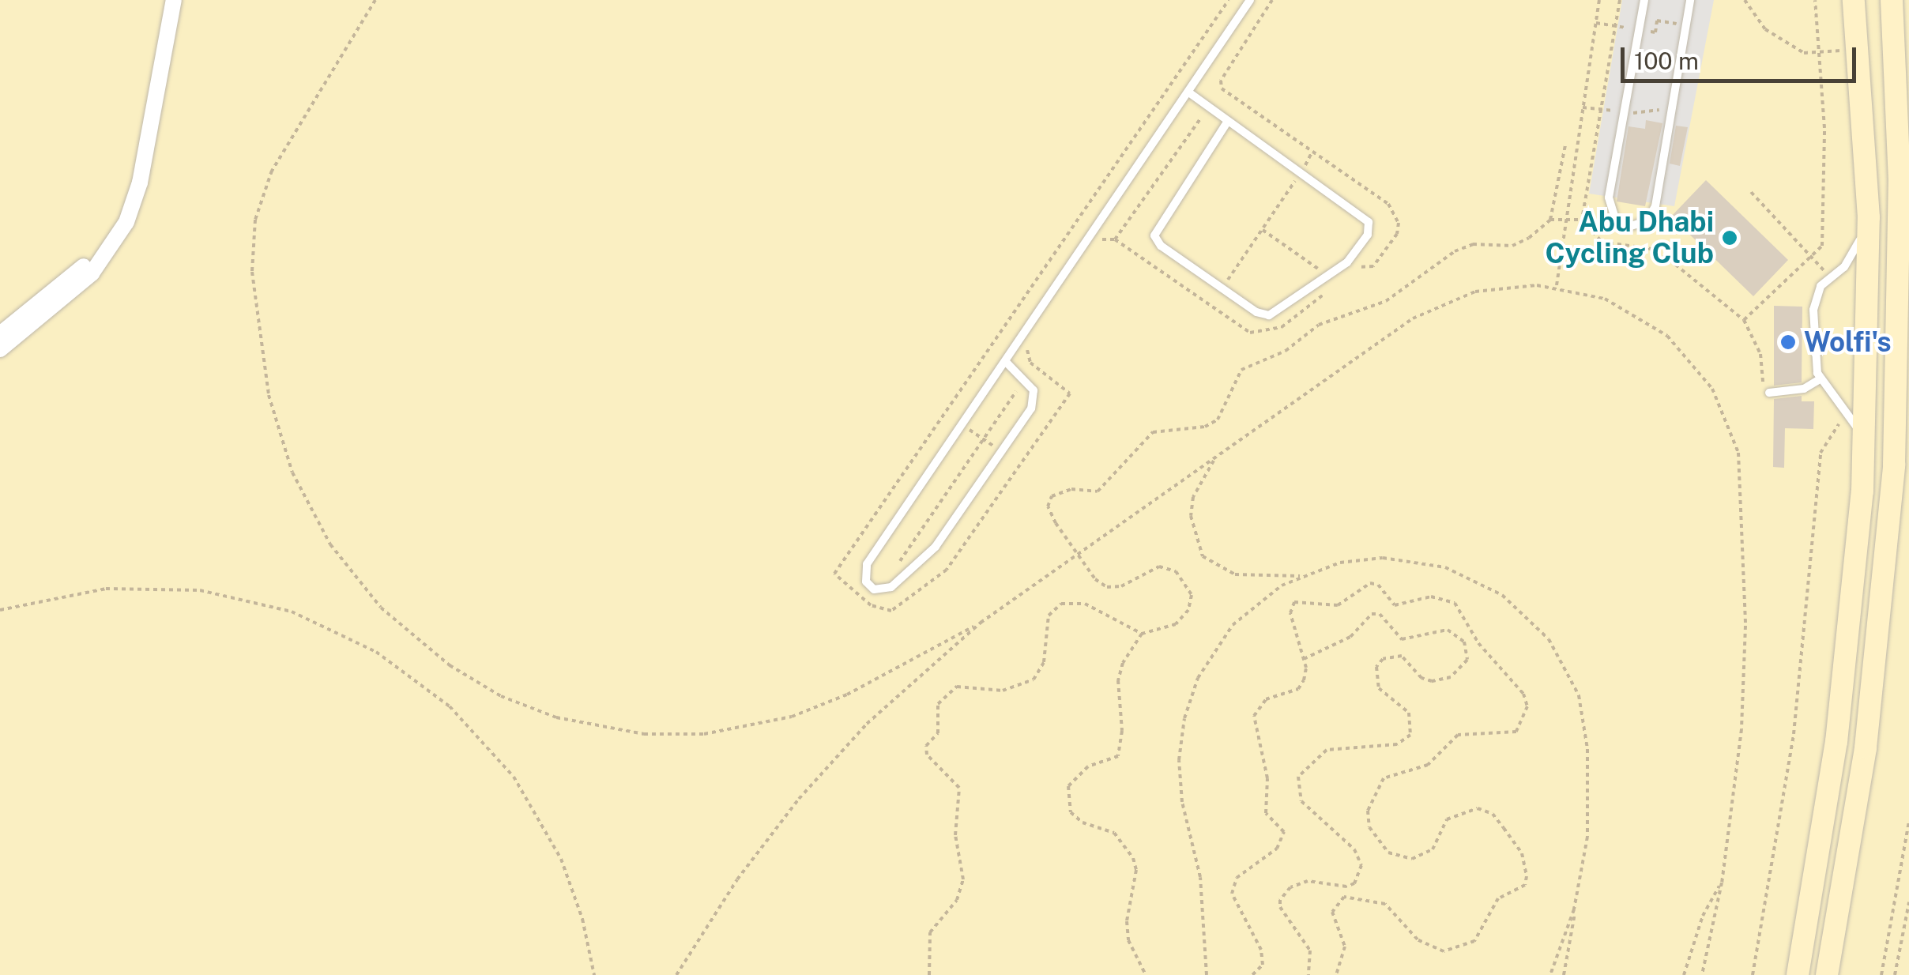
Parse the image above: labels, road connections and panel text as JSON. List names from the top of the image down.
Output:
{
  "places": ["Abu Dhabi Cycling Club", "Wolfi's"],
  "scale_bar": "100 m"
}
